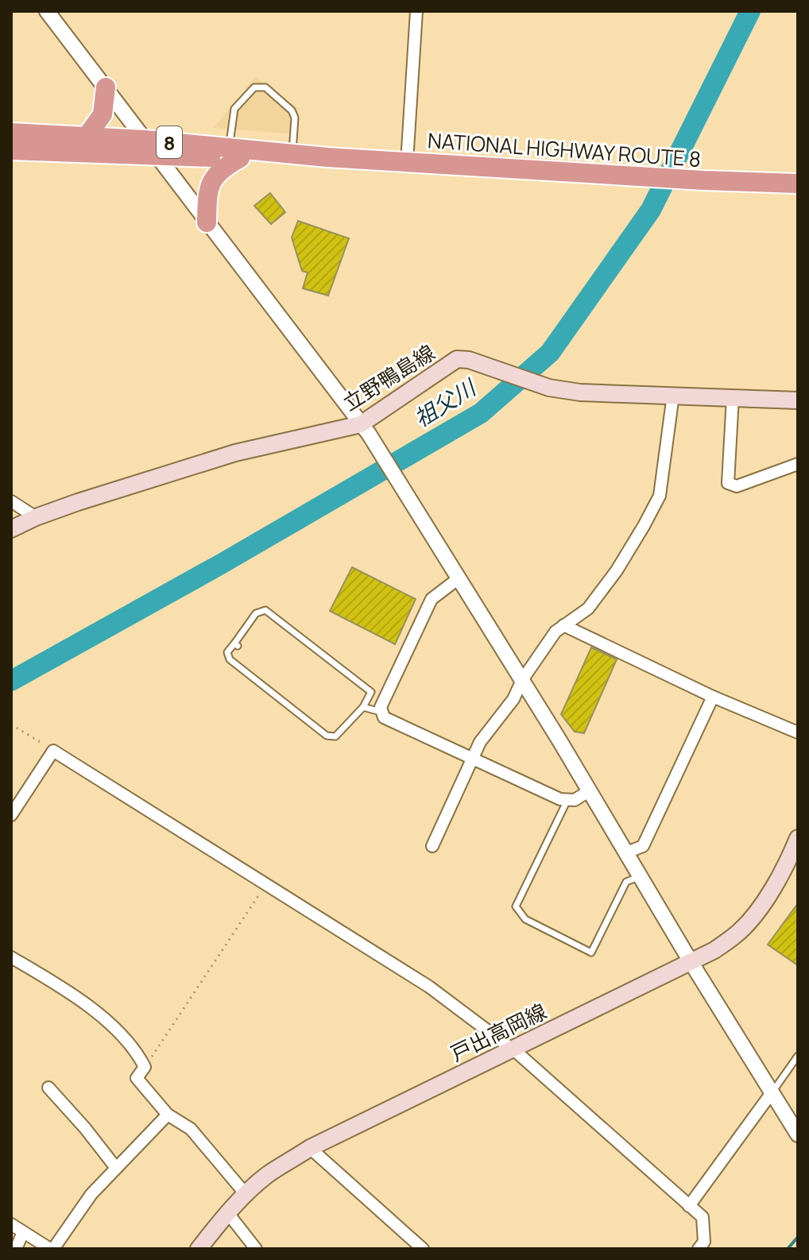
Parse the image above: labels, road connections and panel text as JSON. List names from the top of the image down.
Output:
{
  "streets": {
    "highway": ["8", "NATIONAL HIGHWAY ROUTE 8"],
    "main road": ["立野鴨島線", "戸出高岡線"]
  },
  "water": ["祖父川"]
}
